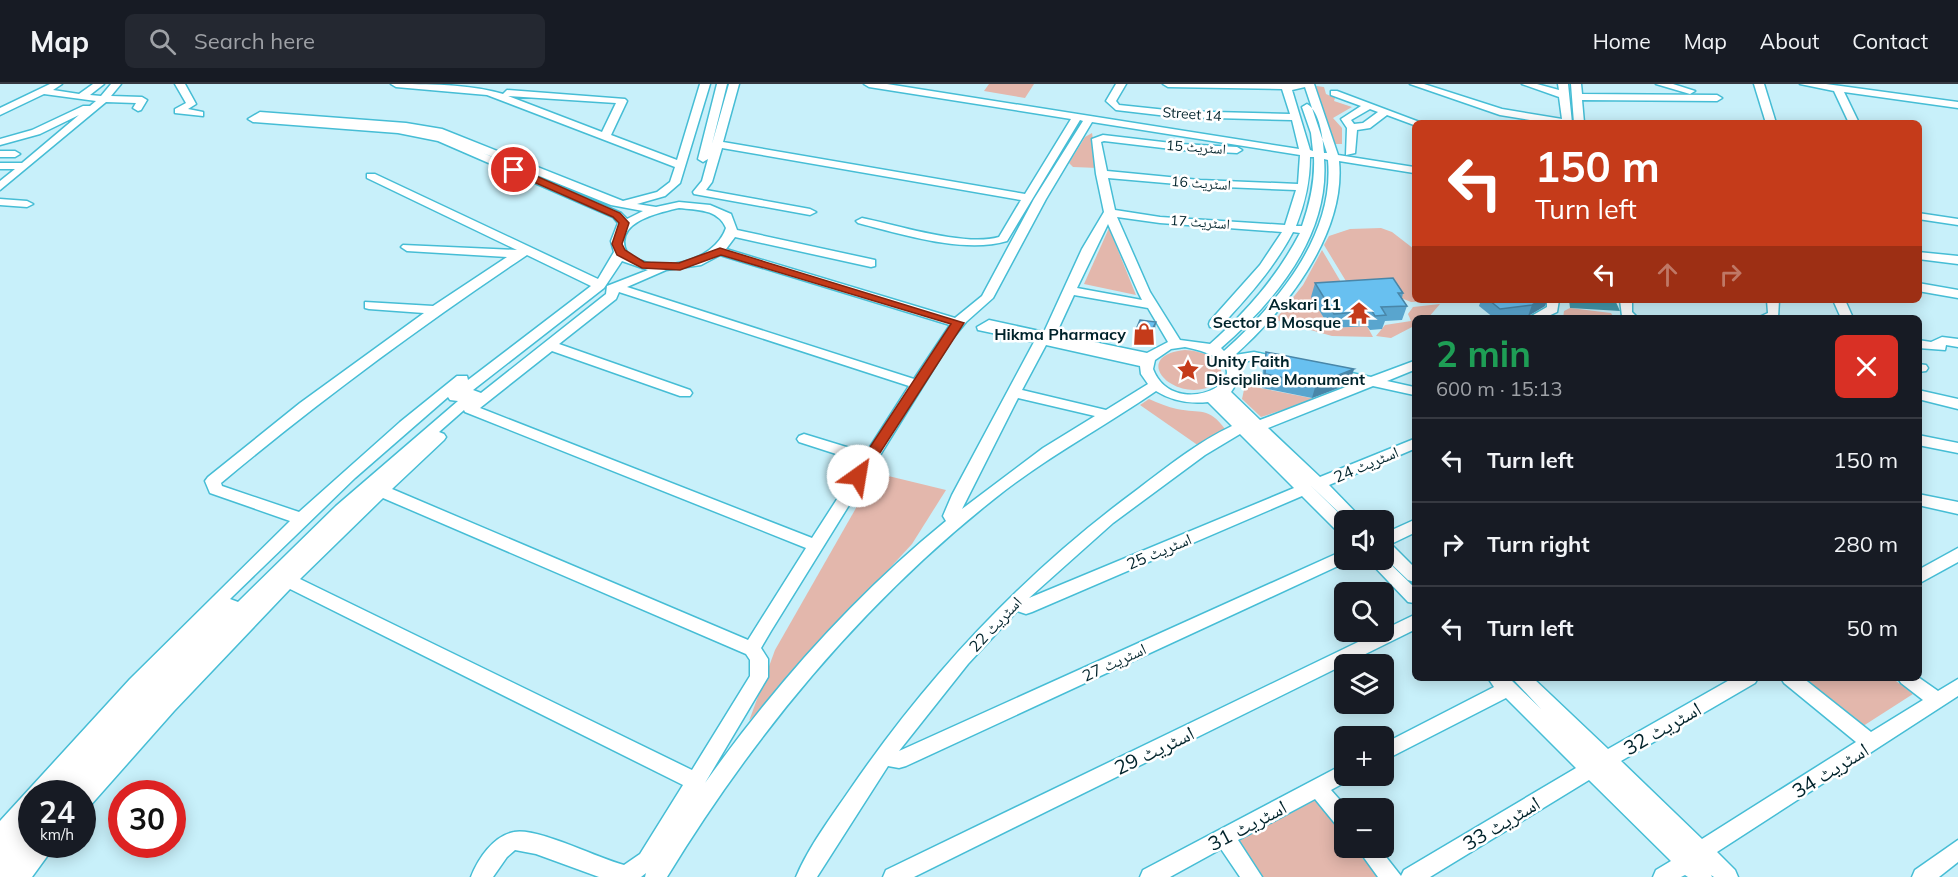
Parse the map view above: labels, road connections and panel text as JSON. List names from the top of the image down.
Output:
{
  "streets": {
    "street": [
      "Street 14",
      "اسٹریٹ 15",
      "اسٹریٹ 16",
      "اسٹریٹ 17",
      "اسٹریٹ 24",
      "اسٹریٹ 25",
      "اسٹریٹ 22",
      "اسٹریٹ 27",
      "اسٹریٹ 32",
      "اسٹریٹ 29",
      "اسٹریٹ 34",
      "اسٹریٹ 33",
      "اسٹریٹ 31"
    ]
  },
  "crossings": [
    ["اسٹریٹ 15", "اسٹریٹ 16"],
    ["اسٹریٹ 24", "اسٹریٹ 25"],
    ["اسٹریٹ 25", "اسٹریٹ 22"],
    ["اسٹریٹ 22", "اسٹریٹ 27"],
    ["اسٹریٹ 32", "اسٹریٹ 33"]
  ],
  "places": {
    "temple": ["Askari 11 Sector B Mosque"],
    "shop": ["Hikma Pharmacy"],
    "place": ["Unity Faith Discipline Monument"]
  },
  "page": {
    "header": "Map",
    "search": "Search here",
    "nav": [
      "Home",
      "Map",
      "About",
      "Contact"
    ],
    "turn": ["150 m", "Turn left"],
    "heading": ["2 min", "600 m · 15:13"],
    "list": [
      {
        "name": "Turn left",
        "value": "150 m"
      },
      {
        "name": "Turn right",
        "value": "280 m"
      },
      {
        "name": "Turn left",
        "value": "50 m"
      }
    ],
    "map_buttons": ["+", "−"],
    "speed": "24 km/h",
    "limit": "30"
  }
}
